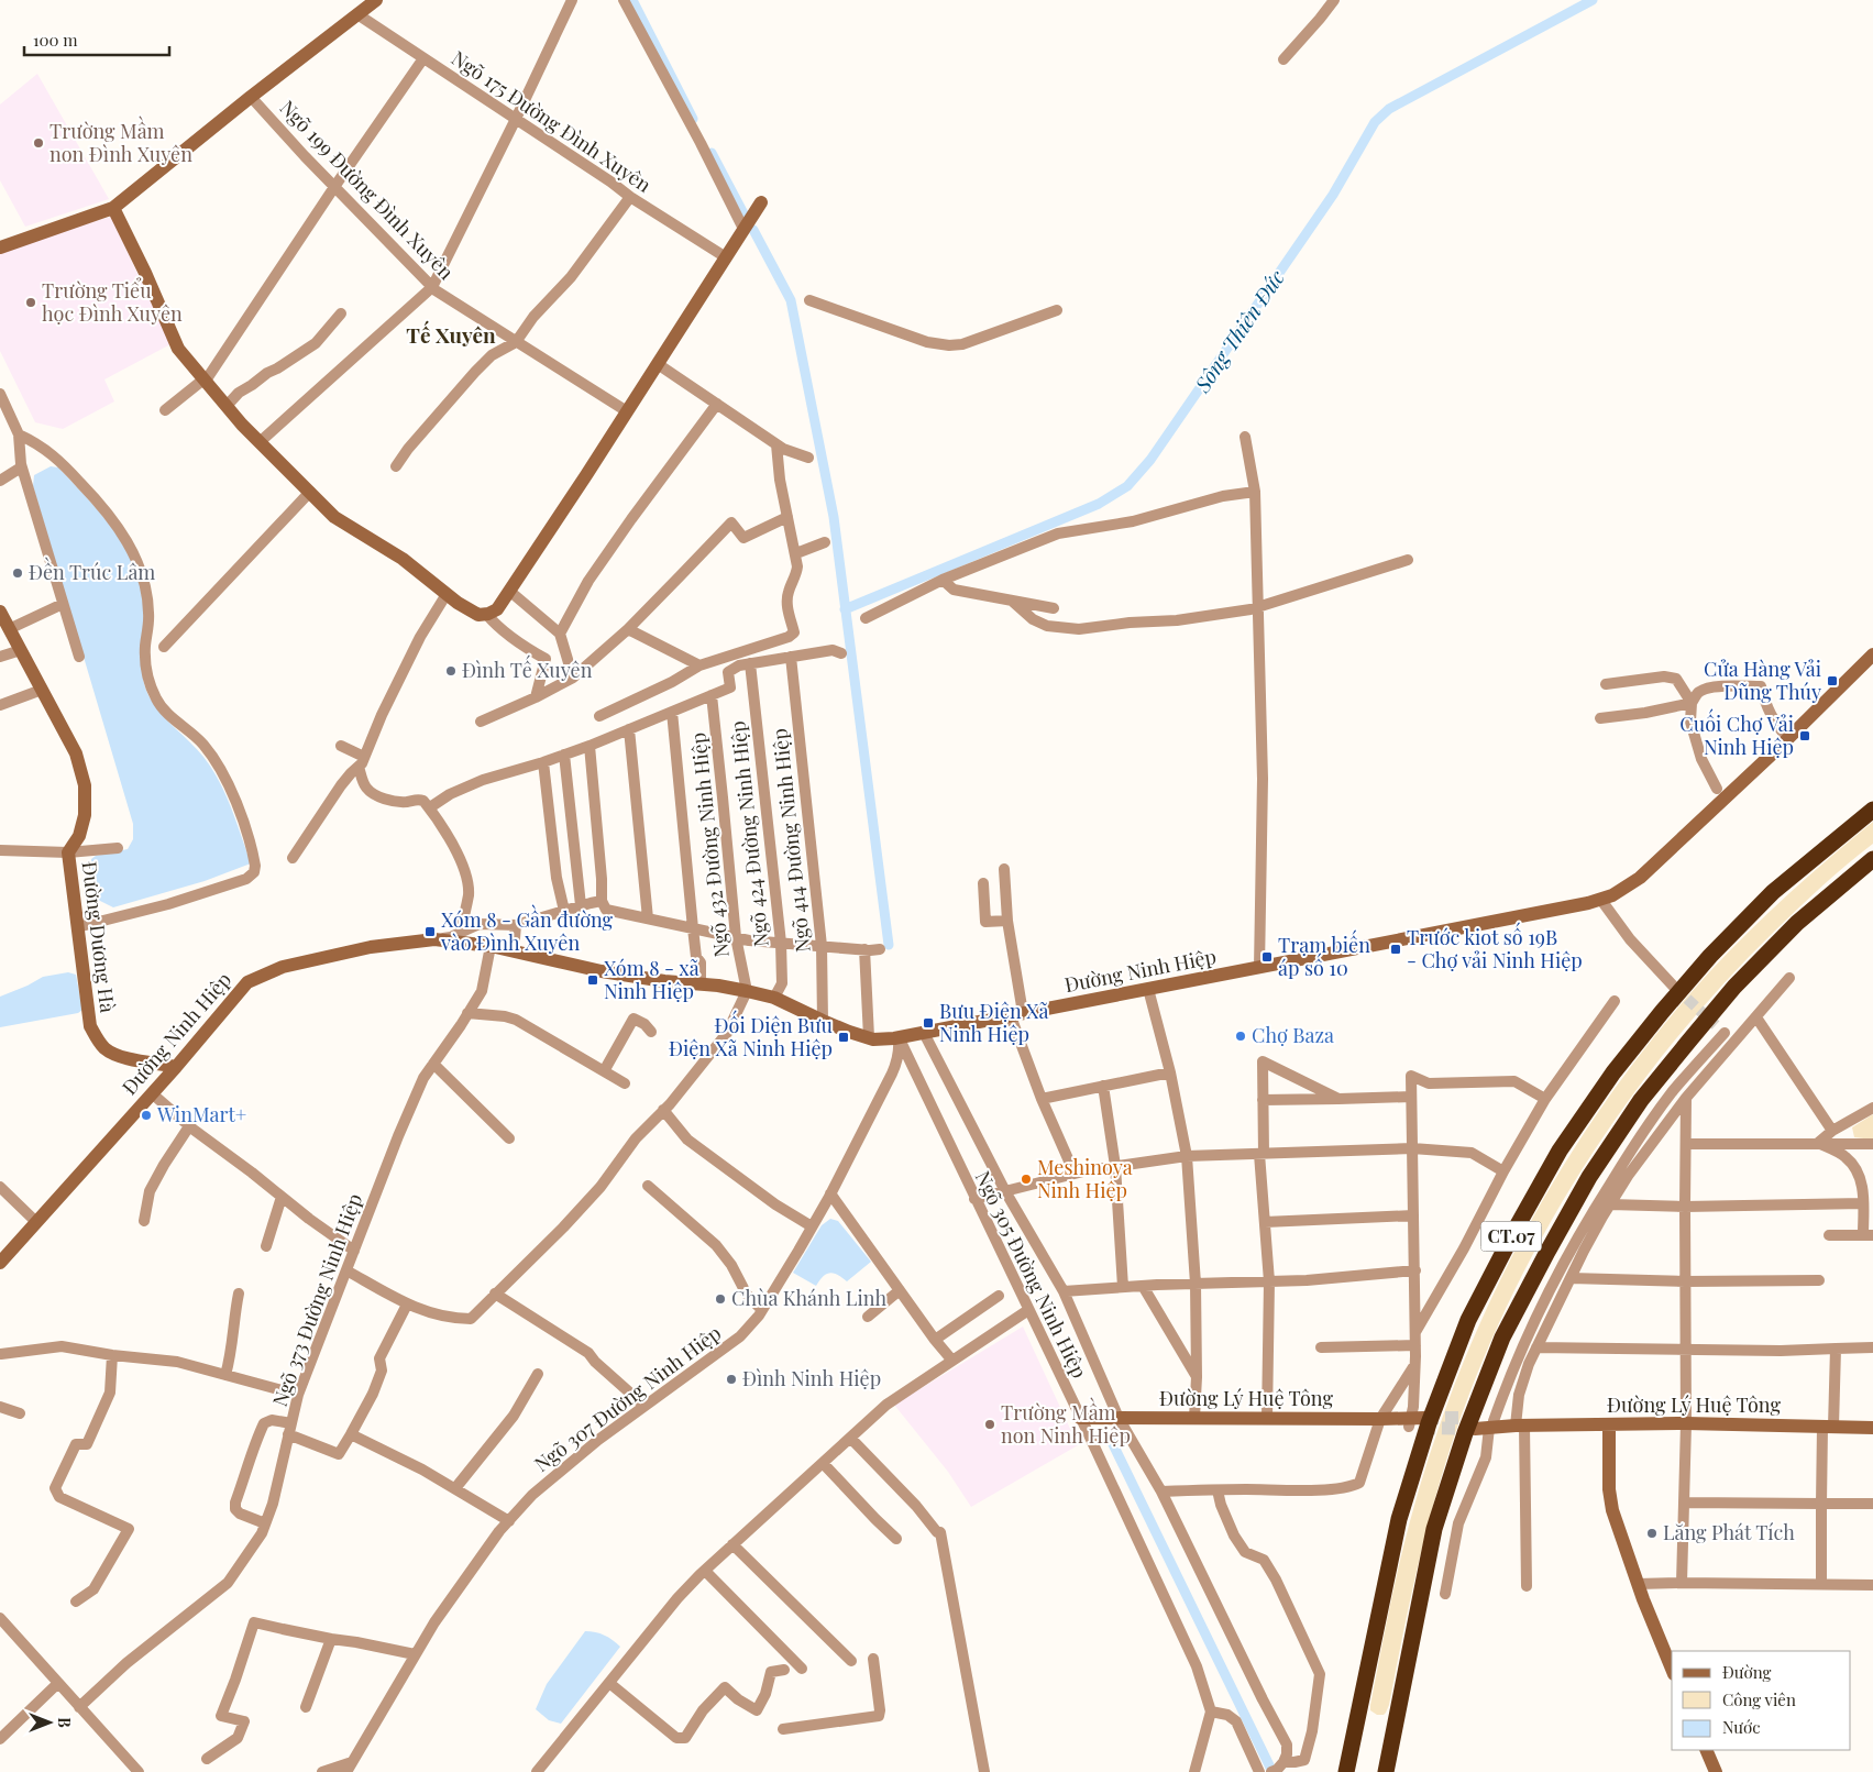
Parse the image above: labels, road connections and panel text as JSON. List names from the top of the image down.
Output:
{
  "streets": {
    "highway": ["CT.07"],
    "main road": ["Đường Dương Hà", "Đường Ninh Hiệp", "Đường Lý Huệ Tông"],
    "street": [
      "Ngõ 175 Đường Đình Xuyên",
      "Ngõ 199 Đường Đình Xuyên",
      "Ngõ 424 Đường Ninh Hiệp",
      "Ngõ 414 Đường Ninh Hiệp",
      "Ngõ 432 Đường Ninh Hiệp",
      "Ngõ 305 Đường Ninh Hiệp",
      "Ngõ 373 Đường Ninh Hiệp",
      "Ngõ 307 Đường Ninh Hiệp"
    ]
  },
  "crossings": [
    ["Ngõ 424 Đường Ninh Hiệp", "Đường Ninh Hiệp"],
    ["Ngõ 414 Đường Ninh Hiệp", "Đường Ninh Hiệp"],
    ["Ngõ 432 Đường Ninh Hiệp", "Đường Ninh Hiệp"],
    ["Đường Dương Hà", "Đường Ninh Hiệp"],
    ["Đường Ninh Hiệp", "Ngõ 305 Đường Ninh Hiệp"],
    ["Đường Ninh Hiệp", "Ngõ 373 Đường Ninh Hiệp"],
    ["Đường Ninh Hiệp", "Ngõ 307 Đường Ninh Hiệp"],
    ["Ngõ 305 Đường Ninh Hiệp", "Ngõ 307 Đường Ninh Hiệp"],
    ["Ngõ 305 Đường Ninh Hiệp", "Đường Lý Huệ Tông"]
  ],
  "districts": ["Tế Xuyên"],
  "water": ["Sông Thiên Đức"],
  "places": {
    "other": [
      "Trường Mầm non Đình Xuyên",
      "Trường Tiểu học Đình Xuyên",
      "Đền Trúc Lâm",
      "Đình Tế Xuyên",
      "Chợ Baza",
      "WinMart+",
      "Meshinoya Ninh Hiệp",
      "Chùa Khánh Linh",
      "Đình Ninh Hiệp",
      "Trường Mầm non Ninh Hiệp",
      "Lăng Phát Tích"
    ],
    "transit": [
      "Cửa Hàng Vải Dũng Thúy",
      "Cuối Chợ Vải Ninh Hiệp",
      "Xóm 8 - Gần đường vào Đình Xuyên",
      "Trước kiot số 19B - Chợ vải Ninh Hiệp",
      "Trạm biến áp số 10",
      "Xóm 8 - xã Ninh Hiệp",
      "Bưu Điện Xã Ninh Hiệp",
      "Đối Diện Bưu Điện Xã Ninh Hiệp"
    ]
  },
  "legend": ["Đường", "Công viên", "Nước"],
  "scale_bar": "100 m",
  "north": "right"
}
